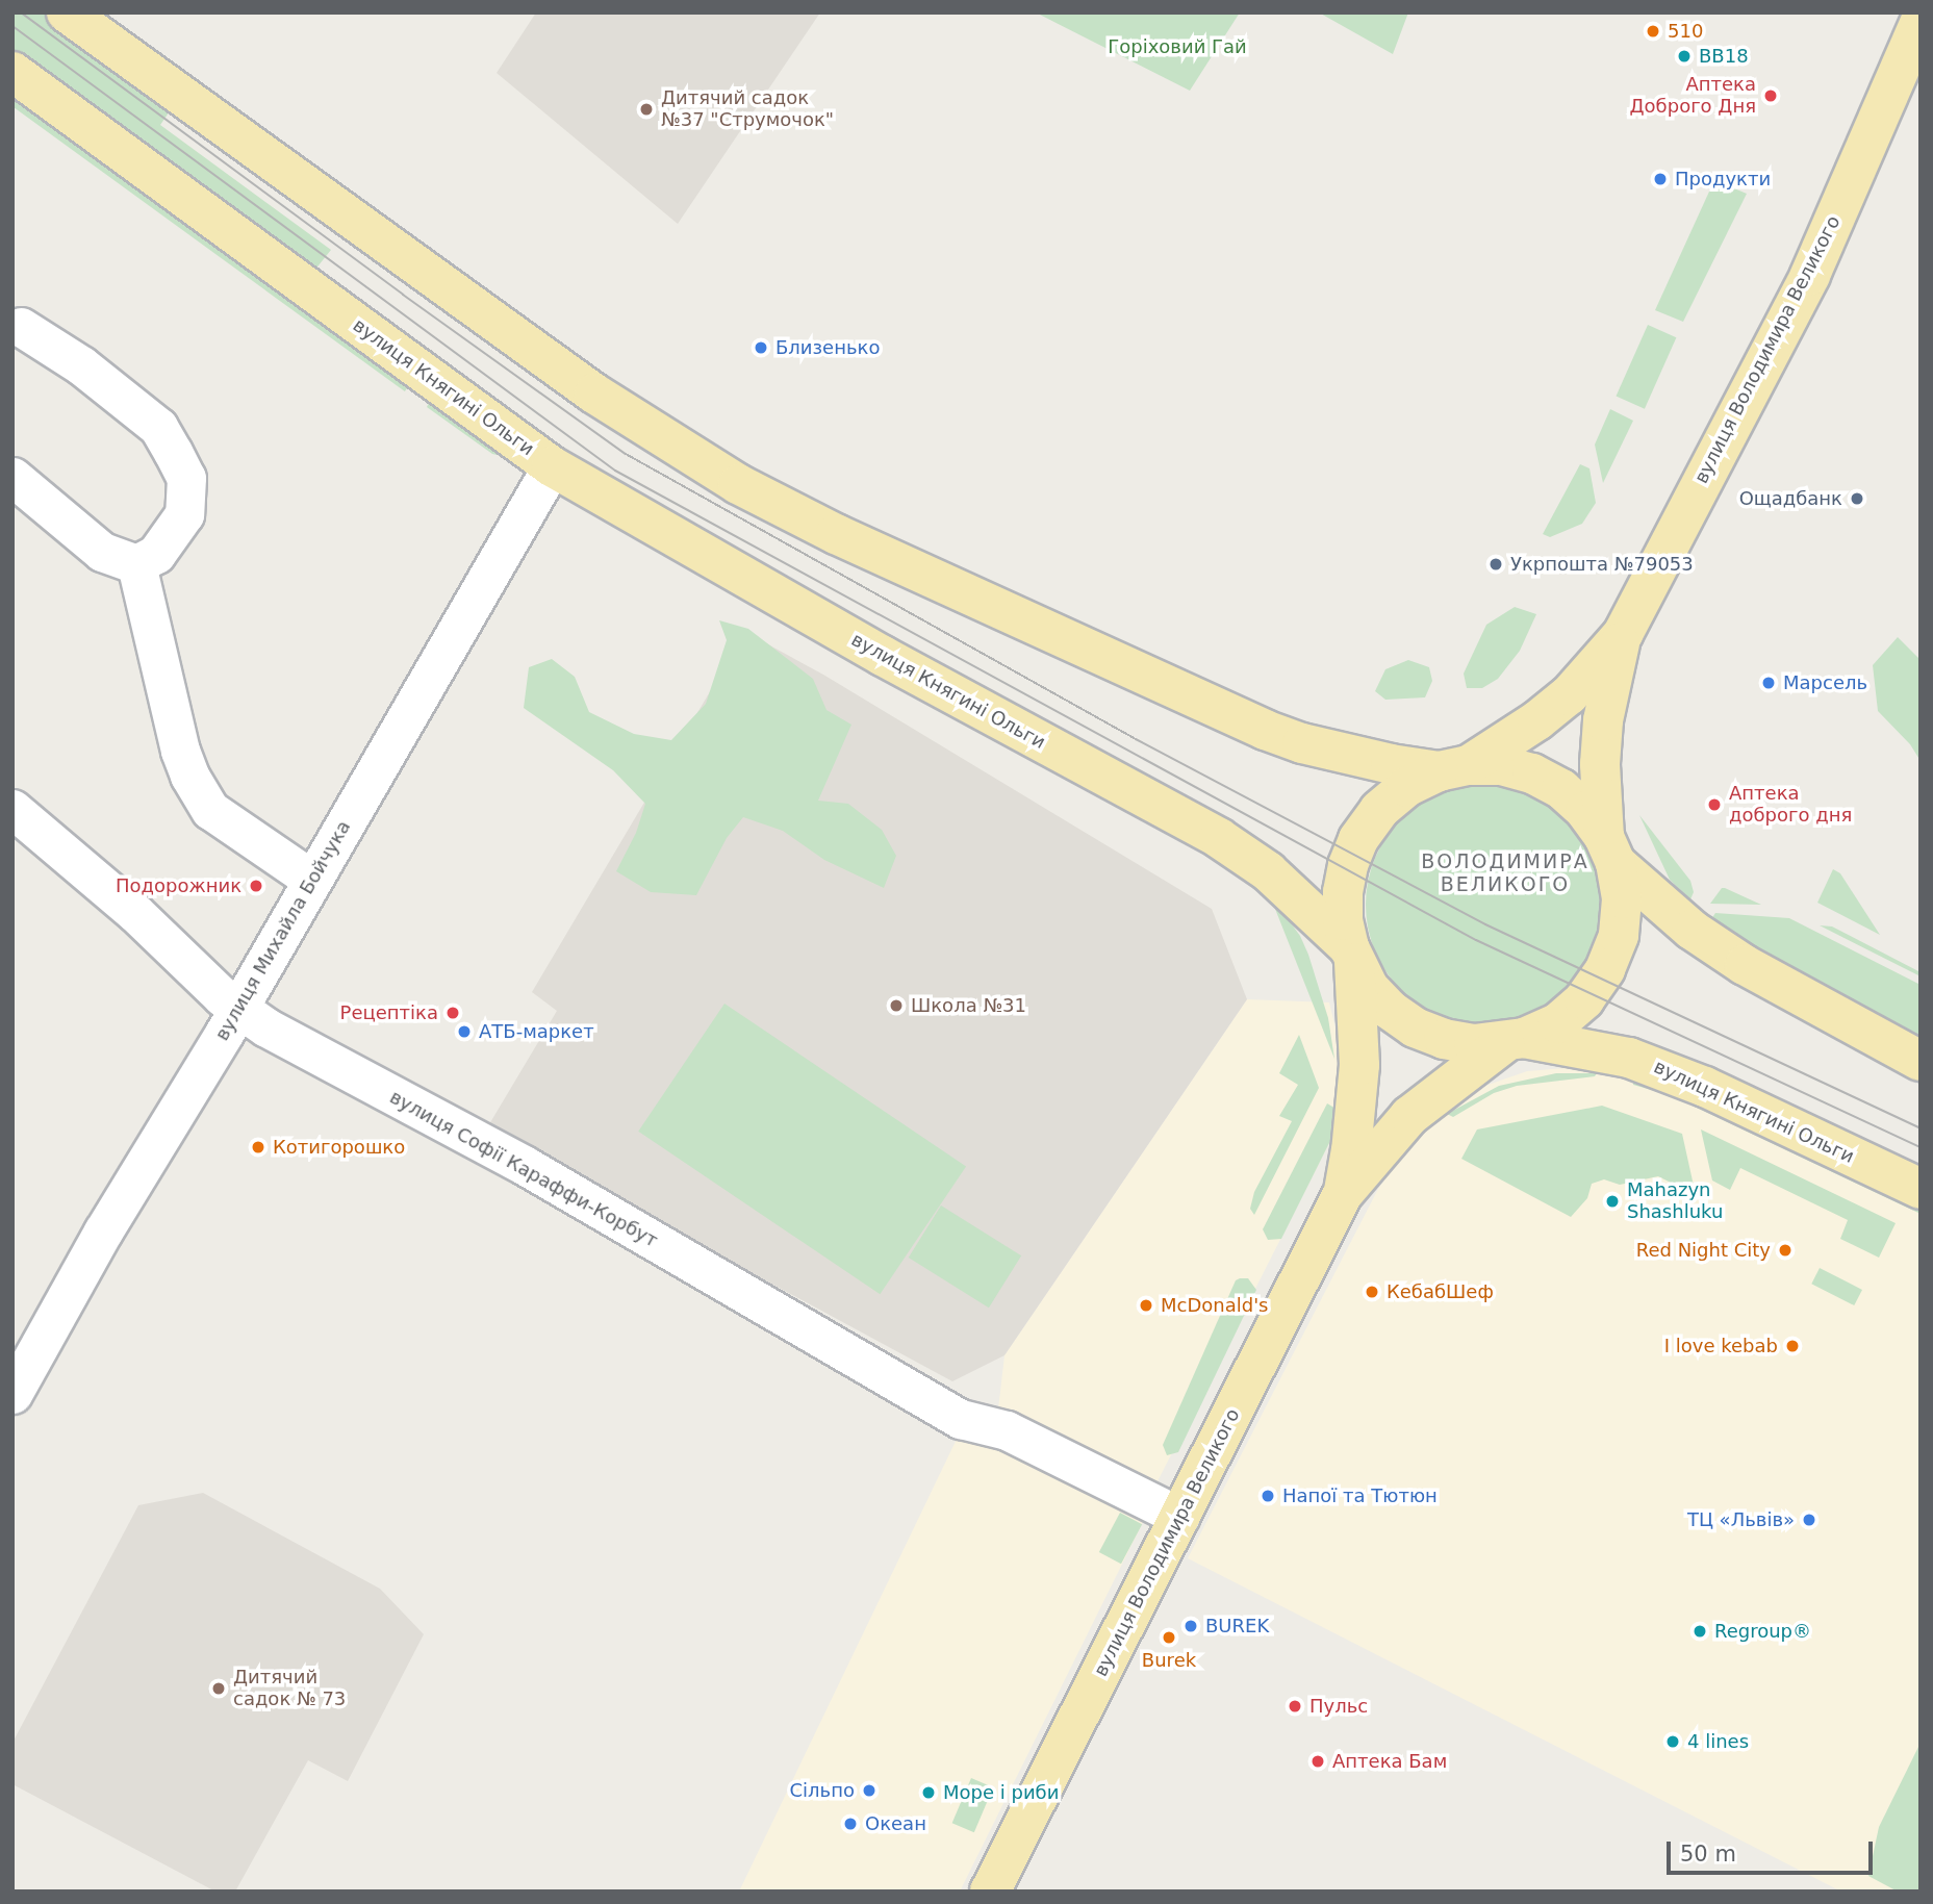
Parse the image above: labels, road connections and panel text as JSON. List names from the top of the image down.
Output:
{
  "streets": {
    "main road": ["вулиця Володимира Великого", "вулиця Княгині Ольги"],
    "street": ["вулиця Михайла Бойчука", "вулиця Софії Караффи-Корбут"]
  },
  "crossings": [
    ["вулиця Володимира Великого", "вулиця Княгині Ольги"],
    ["вулиця Володимира Великого", "вулиця Софії Караффи-Корбут"],
    ["вулиця Княгині Ольги", "вулиця Михайла Бойчука"],
    ["вулиця Михайла Бойчука", "вулиця Софії Караффи-Корбут"]
  ],
  "districts": ["ВОЛОДИМИРА ВЕЛИКОГО"],
  "parks": ["Горіховий Гай"],
  "places": [
    "510",
    "BB18",
    "Аптека Доброго Дня",
    "Дитячий садок №37 \"Струмочок\"",
    "Продукти",
    "Близенько",
    "Ощадбанк",
    "Укрпошта №79053",
    "Марсель",
    "Аптека доброго дня",
    "Подорожник",
    "Школа №31",
    "Рецептіка",
    "АТБ-маркет",
    "Котигорошко",
    "Mahazyn Shashluku",
    "Red Night City",
    "КебабШеф",
    "McDonald's",
    "I love kebab",
    "Напої та Тютюн",
    "ТЦ «Львів»",
    "BUREK",
    "Regroup®",
    "Burek",
    "Дитячий садок № 73",
    "Пульс",
    "4 lines",
    "Аптека Бам",
    "Сільпо",
    "Море і риби",
    "Океан"
  ],
  "scale_bar": "50 m"
}
